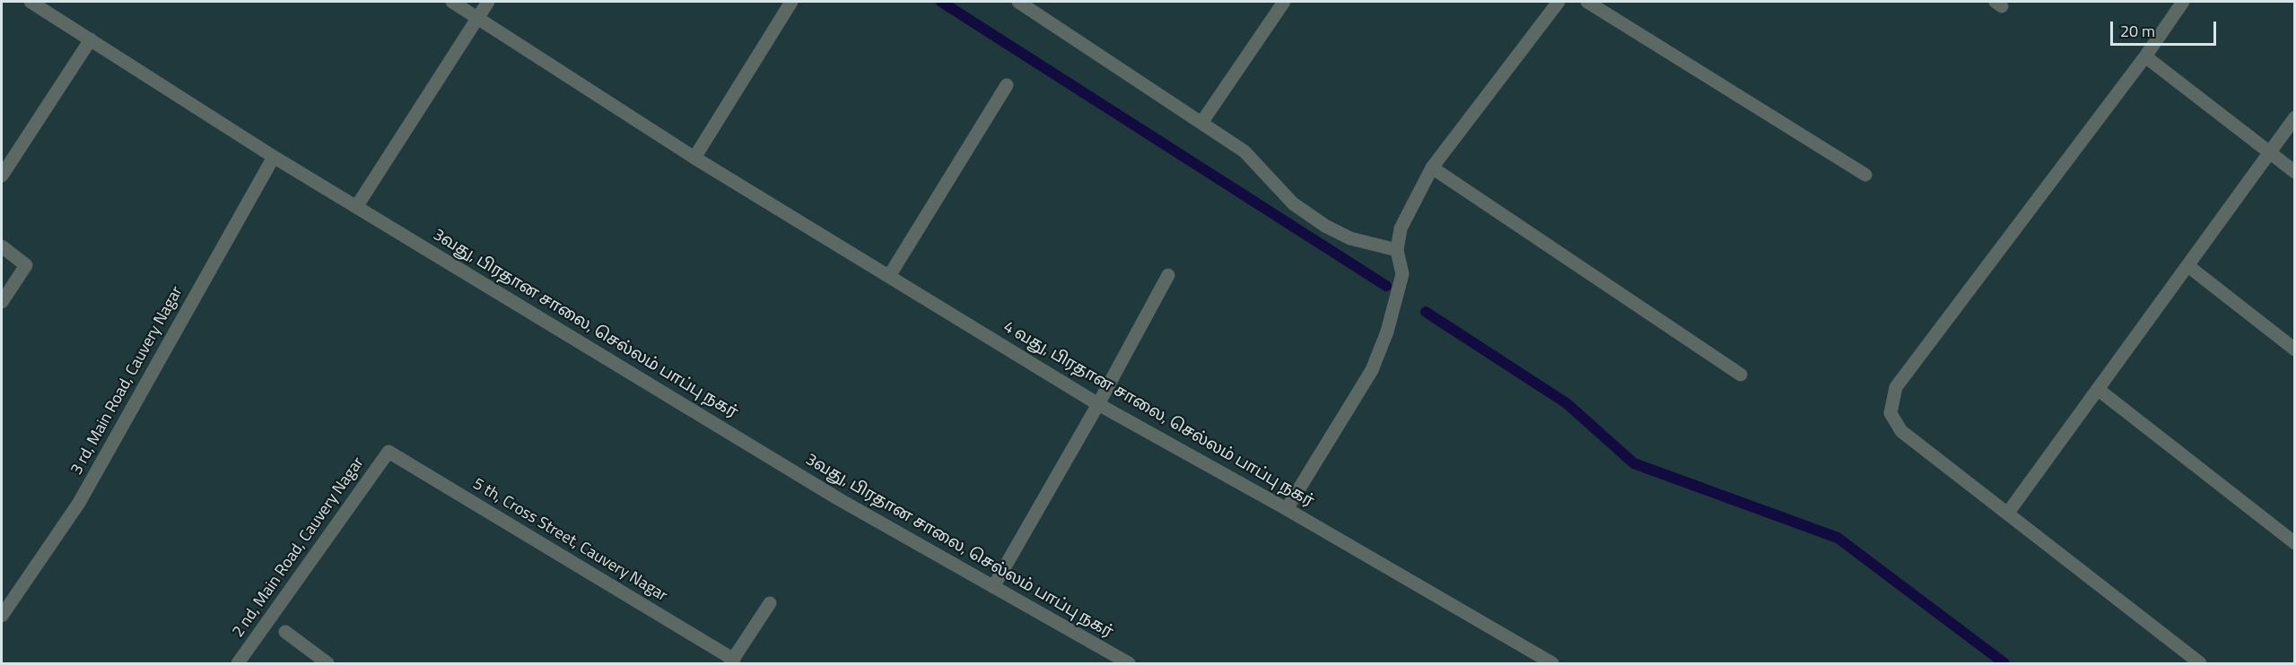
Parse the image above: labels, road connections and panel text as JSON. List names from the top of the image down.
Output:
{
  "streets": {
    "street": [
      "3வது, பிரதான சாலை, செல்லம் பாப்பு நகர்",
      "3 rd, Main Road, Cauvery Nagar",
      "4 வது, பிரதான சாலை, செல்லம் பாப்பு நகர்",
      "5 th, Cross Street, Cauvery Nagar",
      "2 nd, Main Road, Cauvery Nagar"
    ]
  },
  "crossings": [
    ["3வது, பிரதான சாலை, செல்லம் பாப்பு நகர்", "3 rd, Main Road, Cauvery Nagar"],
    ["5 th, Cross Street, Cauvery Nagar", "2 nd, Main Road, Cauvery Nagar"]
  ],
  "scale_bar": "20 m"
}
